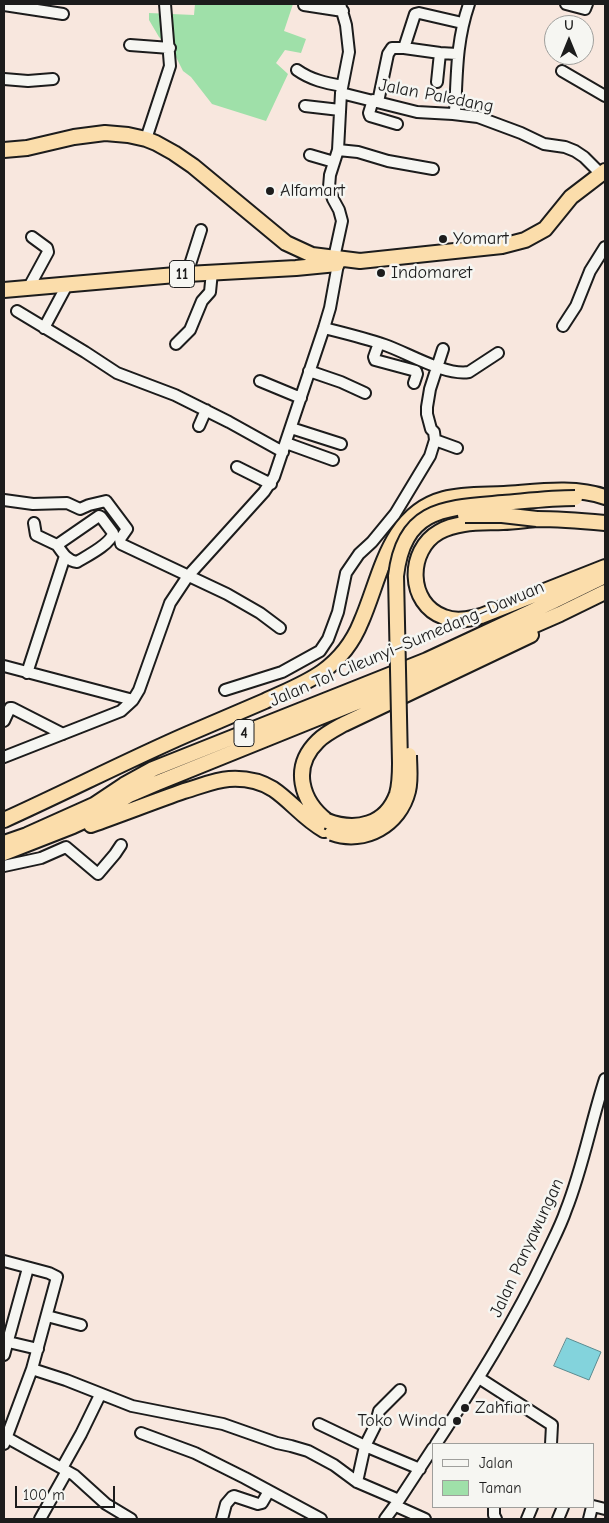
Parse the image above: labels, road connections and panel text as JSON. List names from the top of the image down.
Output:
{
  "streets": {
    "highway": ["11", "Jalan Tol Cileunyi–Sumedang–Dawuan", "4"],
    "street": ["Jalan Paledang", "Jalan Panyawungan"]
  },
  "crossings": [
    ["Jalan Paledang", "11"]
  ],
  "places": [
    "Alfamart",
    "Yomart",
    "Indomaret",
    "Zahfiar",
    "Toko Winda"
  ],
  "legend": ["Jalan", "Taman"],
  "scale_bar": "100 m",
  "north": "top"
}
